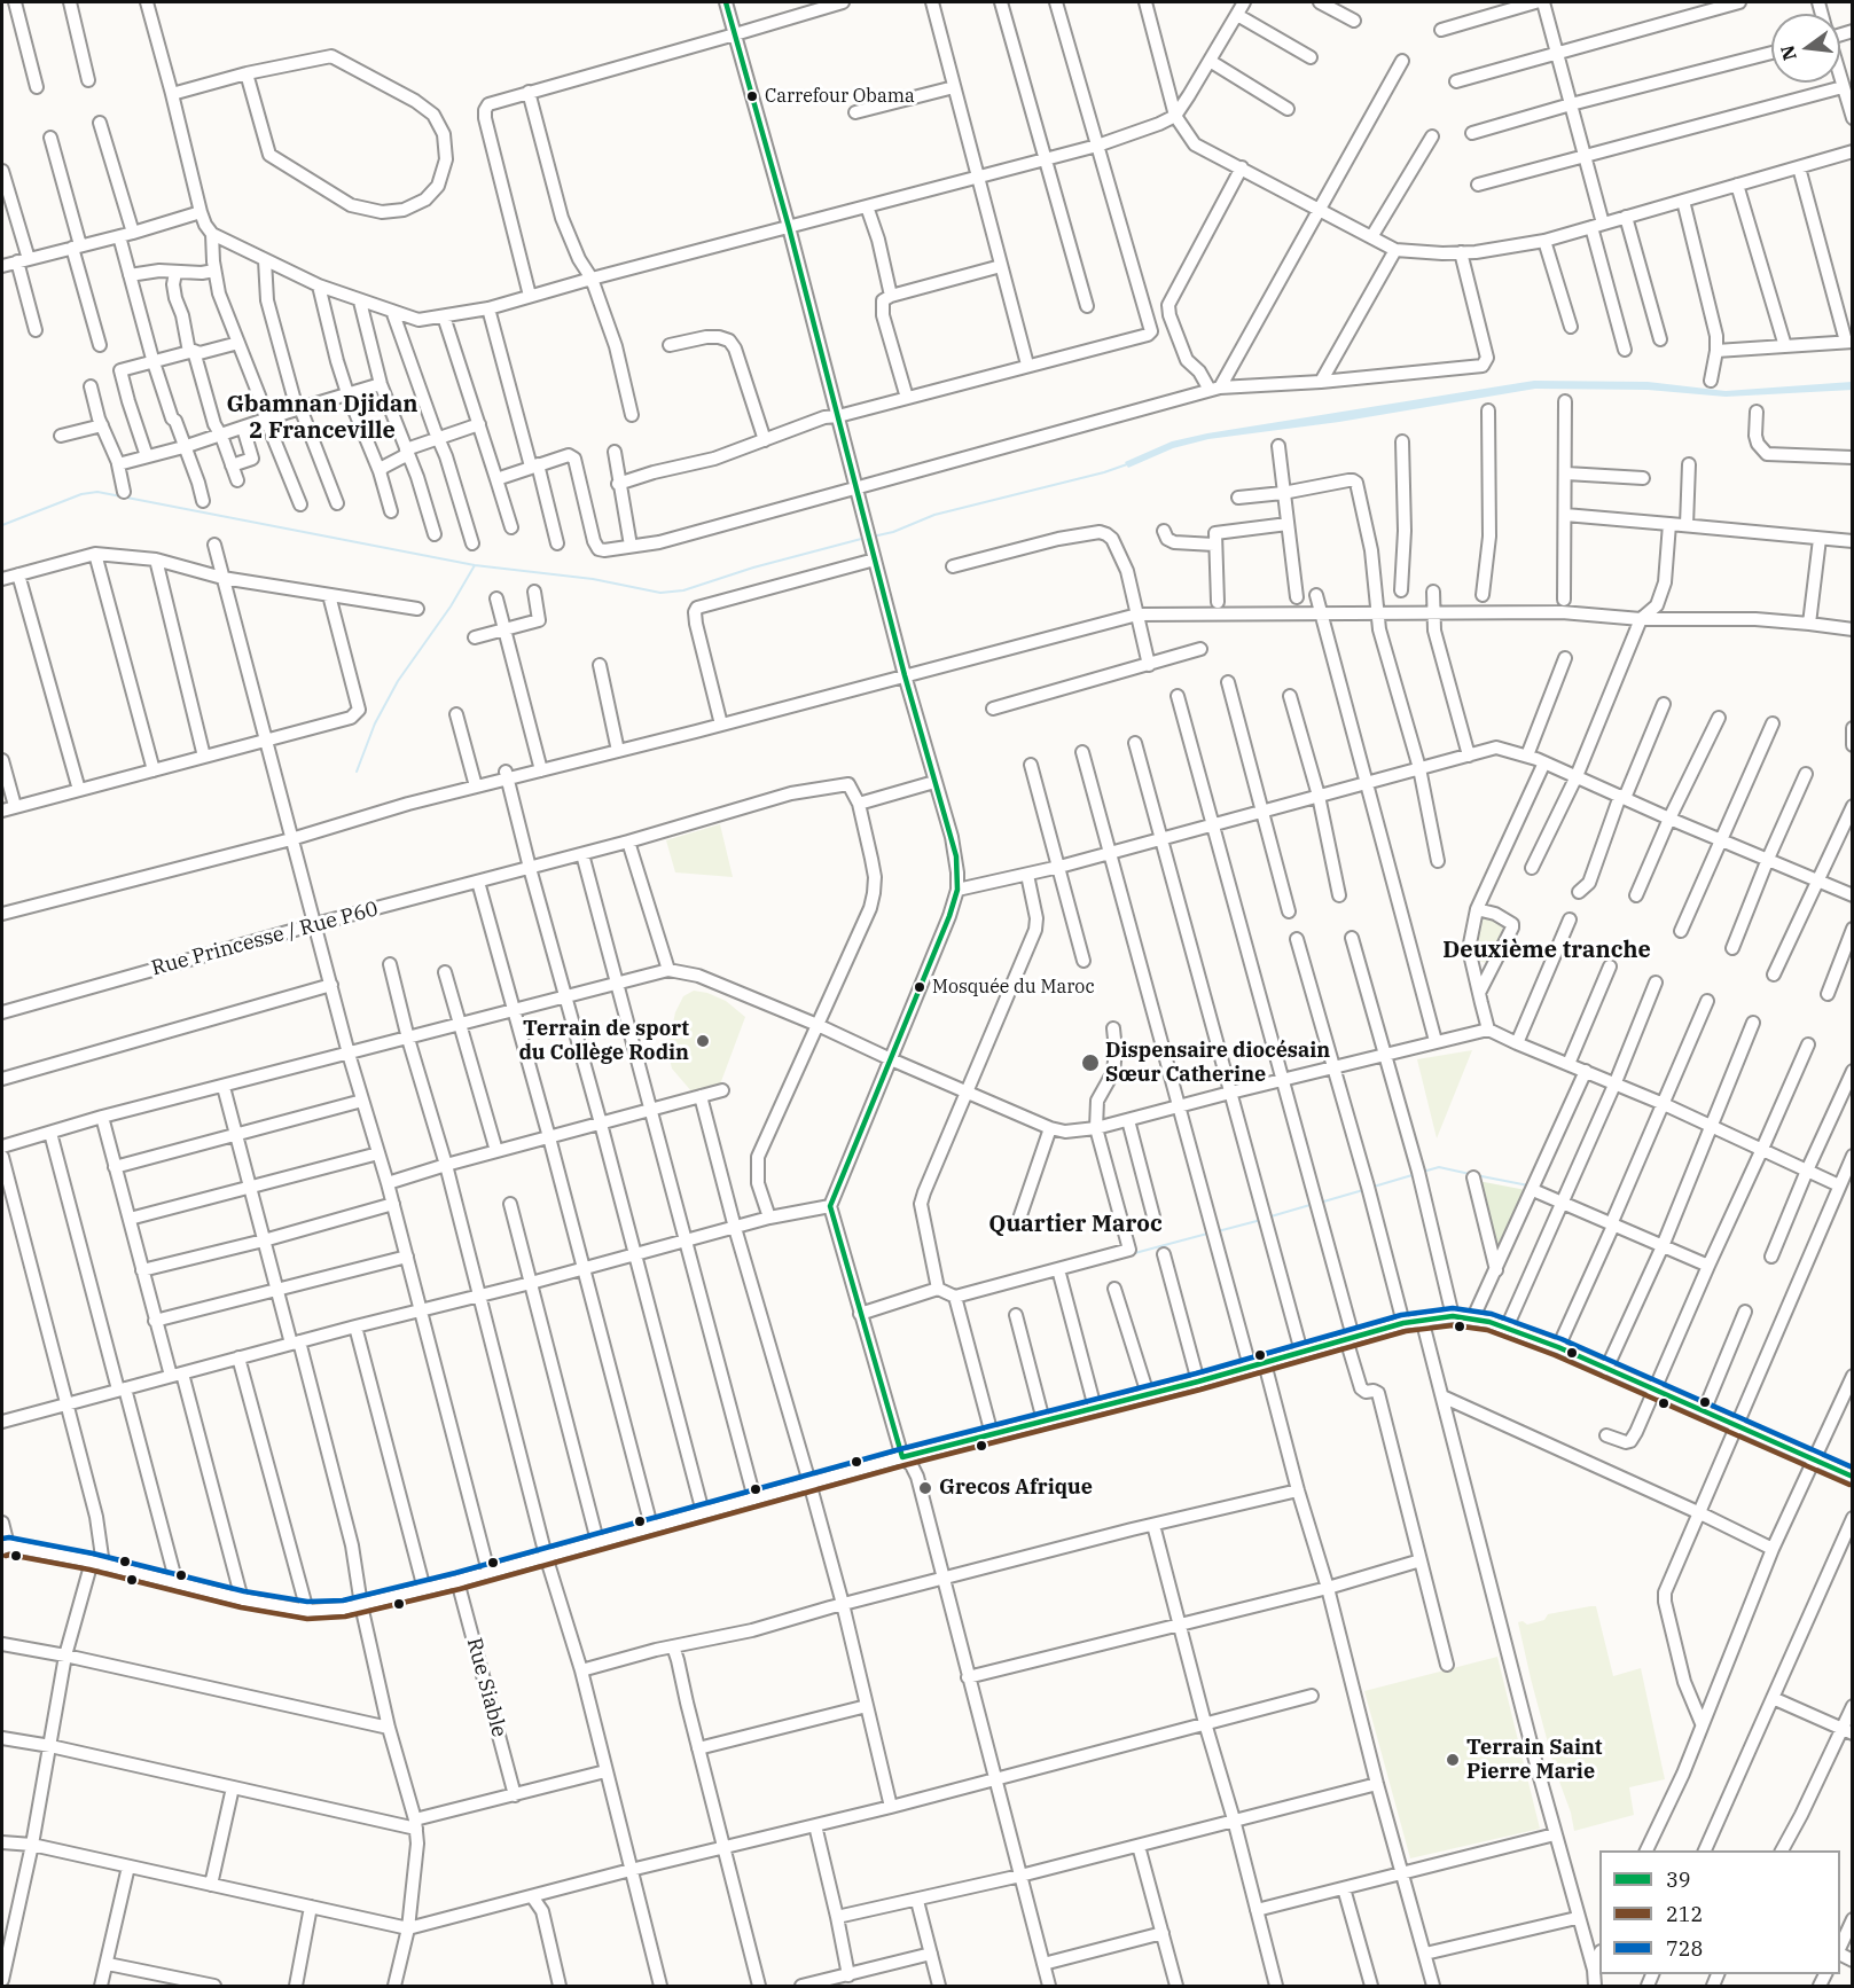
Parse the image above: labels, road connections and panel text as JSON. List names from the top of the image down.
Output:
{
  "streets": {
    "street": ["Rue Princesse / Rue P60", "Rue Siable"]
  },
  "districts": ["Gbamnan Djidan 2 Franceville", "Deuxième tranche", "Quartier Maroc"],
  "places": [
    "Carrefour Obama",
    "Mosquée du Maroc",
    "Terrain de sport du Collège Rodin",
    "Dispensaire diocésain Sœur Catherine",
    "Grecos Afrique",
    "Terrain Saint Pierre Marie"
  ],
  "lines": ["transit line 39", "transit line 728", "transit line 212"],
  "legend": ["39", "212", "728"],
  "north": "left"
}
